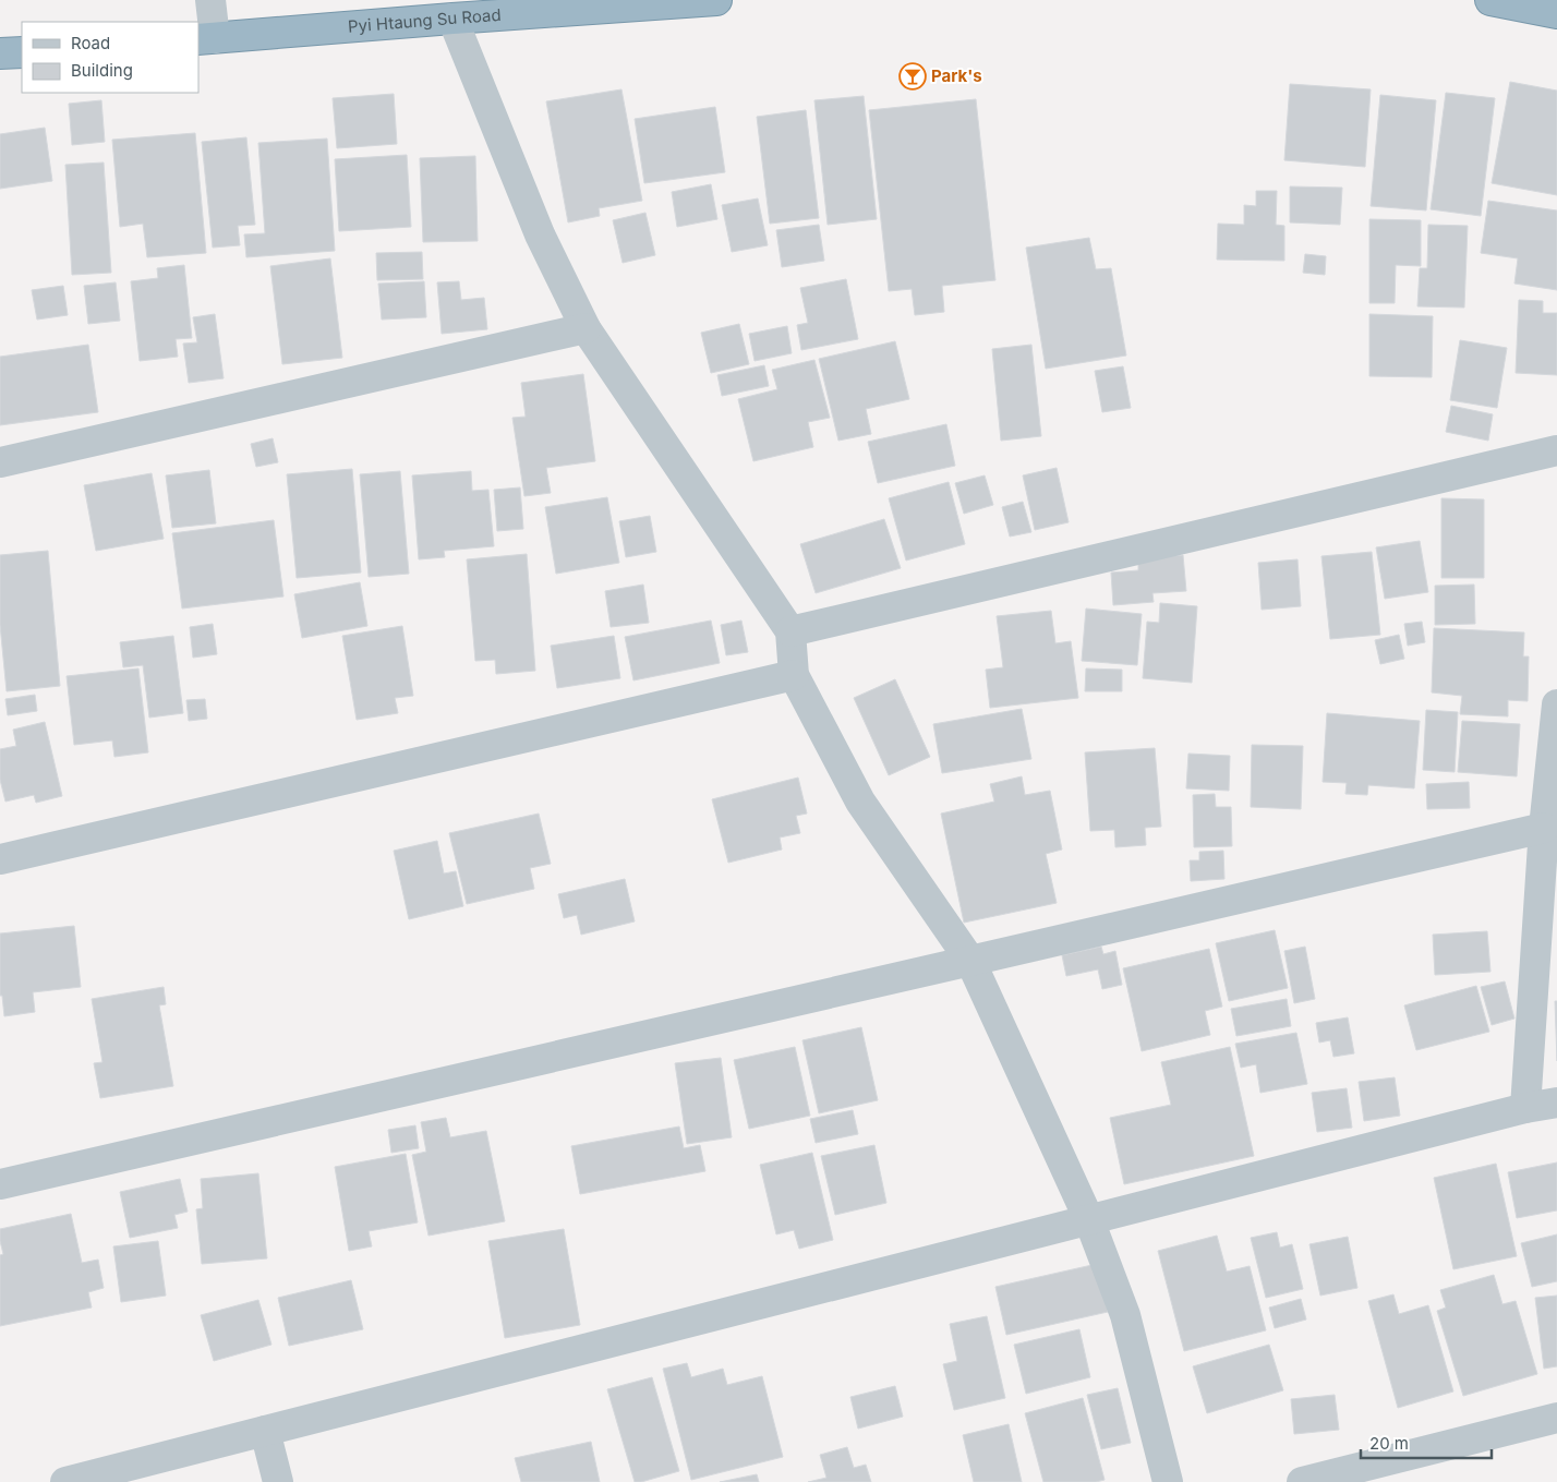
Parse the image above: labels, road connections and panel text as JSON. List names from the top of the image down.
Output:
{
  "streets": {
    "highway": ["Pyi Htaung Su Road"]
  },
  "places": {
    "bar": ["Park's"]
  },
  "legend": ["Road", "Building"],
  "scale_bar": "20 m"
}
